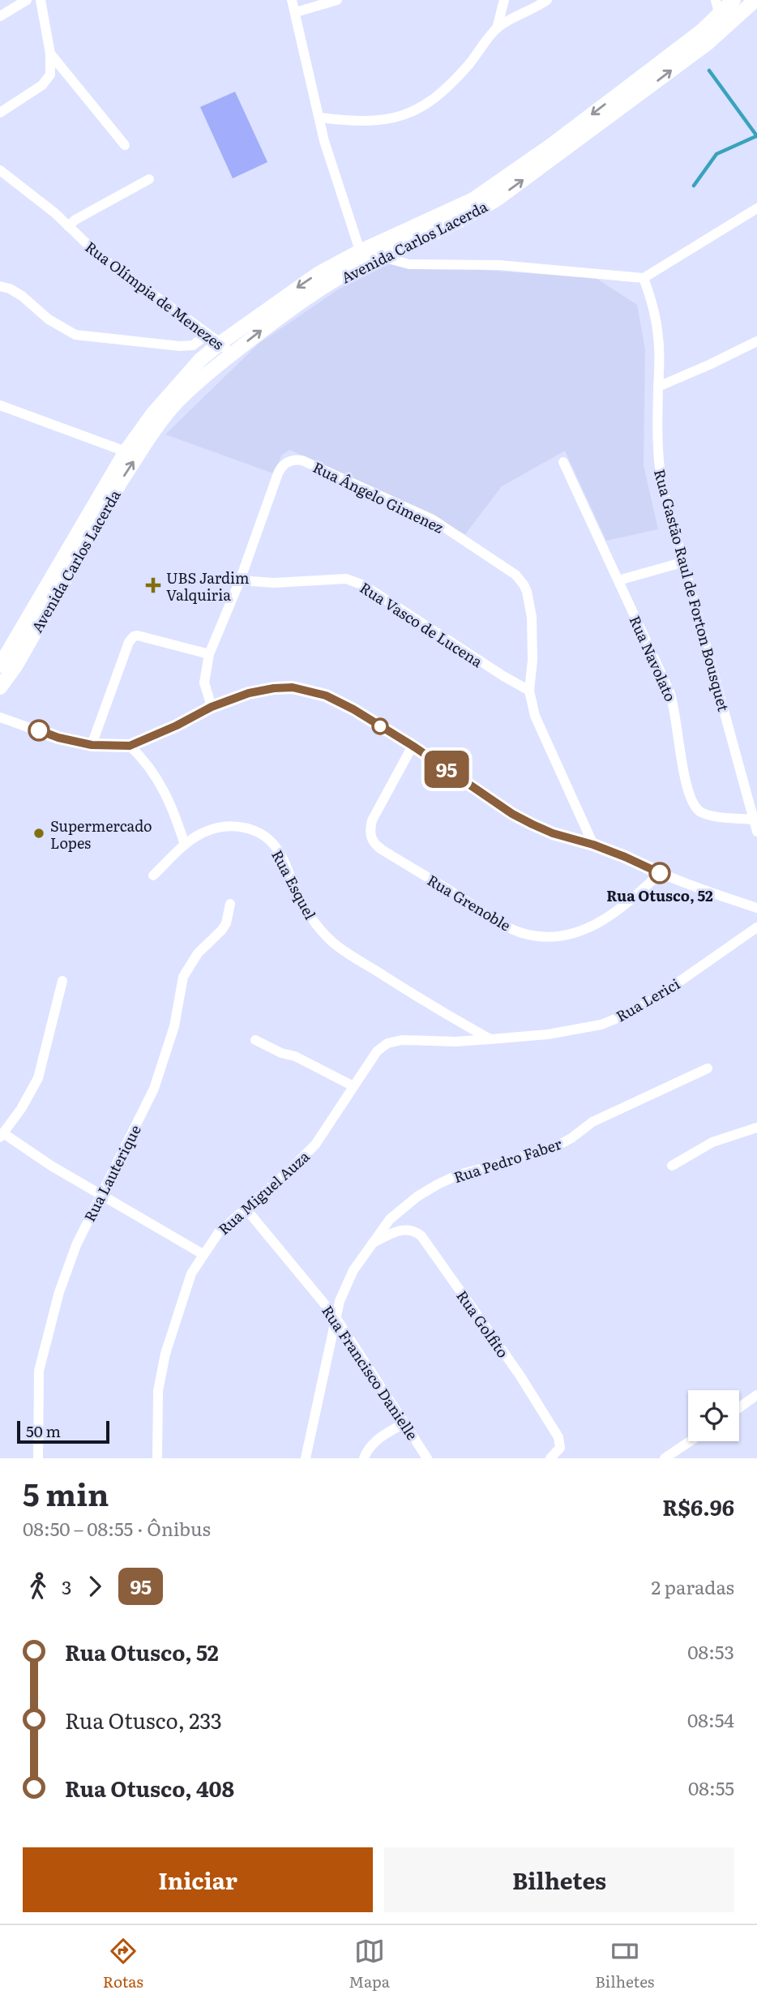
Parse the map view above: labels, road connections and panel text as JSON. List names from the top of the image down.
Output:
{
  "streets": {
    "main road": ["Avenida Carlos Lacerda"],
    "street": [
      "Rua Olímpia de Menezes",
      "Rua Ângelo Gimenez",
      "Rua Gastão Raul de Forton Bousquet",
      "Rua Vasco de Lucena",
      "Rua Navolato",
      "Rua Esquel",
      "Rua Grenoble",
      "Rua Lerici",
      "Rua Pedro Faber",
      "Rua Lauterique",
      "Rua Miguel Auza",
      "Rua Golfito",
      "Rua Francisco Danielle"
    ]
  },
  "crossings": [
    ["Avenida Carlos Lacerda", "Rua Olímpia de Menezes"],
    ["Rua Ângelo Gimenez", "Rua Vasco de Lucena"],
    ["Rua Gastão Raul de Forton Bousquet", "Rua Navolato"],
    ["Rua Esquel", "Rua Lerici"],
    ["Rua Esquel", "Rua Miguel Auza"],
    ["Rua Lerici", "Rua Miguel Auza"],
    ["Rua Pedro Faber", "Rua Golfito"],
    ["Rua Pedro Faber", "Rua Francisco Danielle"],
    ["Rua Miguel Auza", "Rua Francisco Danielle"]
  ],
  "places": {
    "health": ["UBS Jardim Valquiria"],
    "other": ["Supermercado Lopes", "Rua Otusco, 52"]
  },
  "lines": ["bus line 95"],
  "scale_bar": "50 m",
  "page": {
    "on_map": "95",
    "scale": "50 m",
    "heading": ["5 min", "08:50 – 08:55 · Ônibus", "R$6.96"],
    "legs": ["3", "95", "2 paradas"],
    "list": [
      {
        "name": "Rua Otusco, 52",
        "value": "08:53"
      },
      {
        "name": "Rua Otusco, 233",
        "value": "08:54"
      },
      {
        "name": "Rua Otusco, 408",
        "value": "08:55"
      }
    ],
    "buttons": ["Iniciar", "Bilhetes"],
    "tabs": ["Rotas", "Mapa", "Bilhetes"]
  }
}
